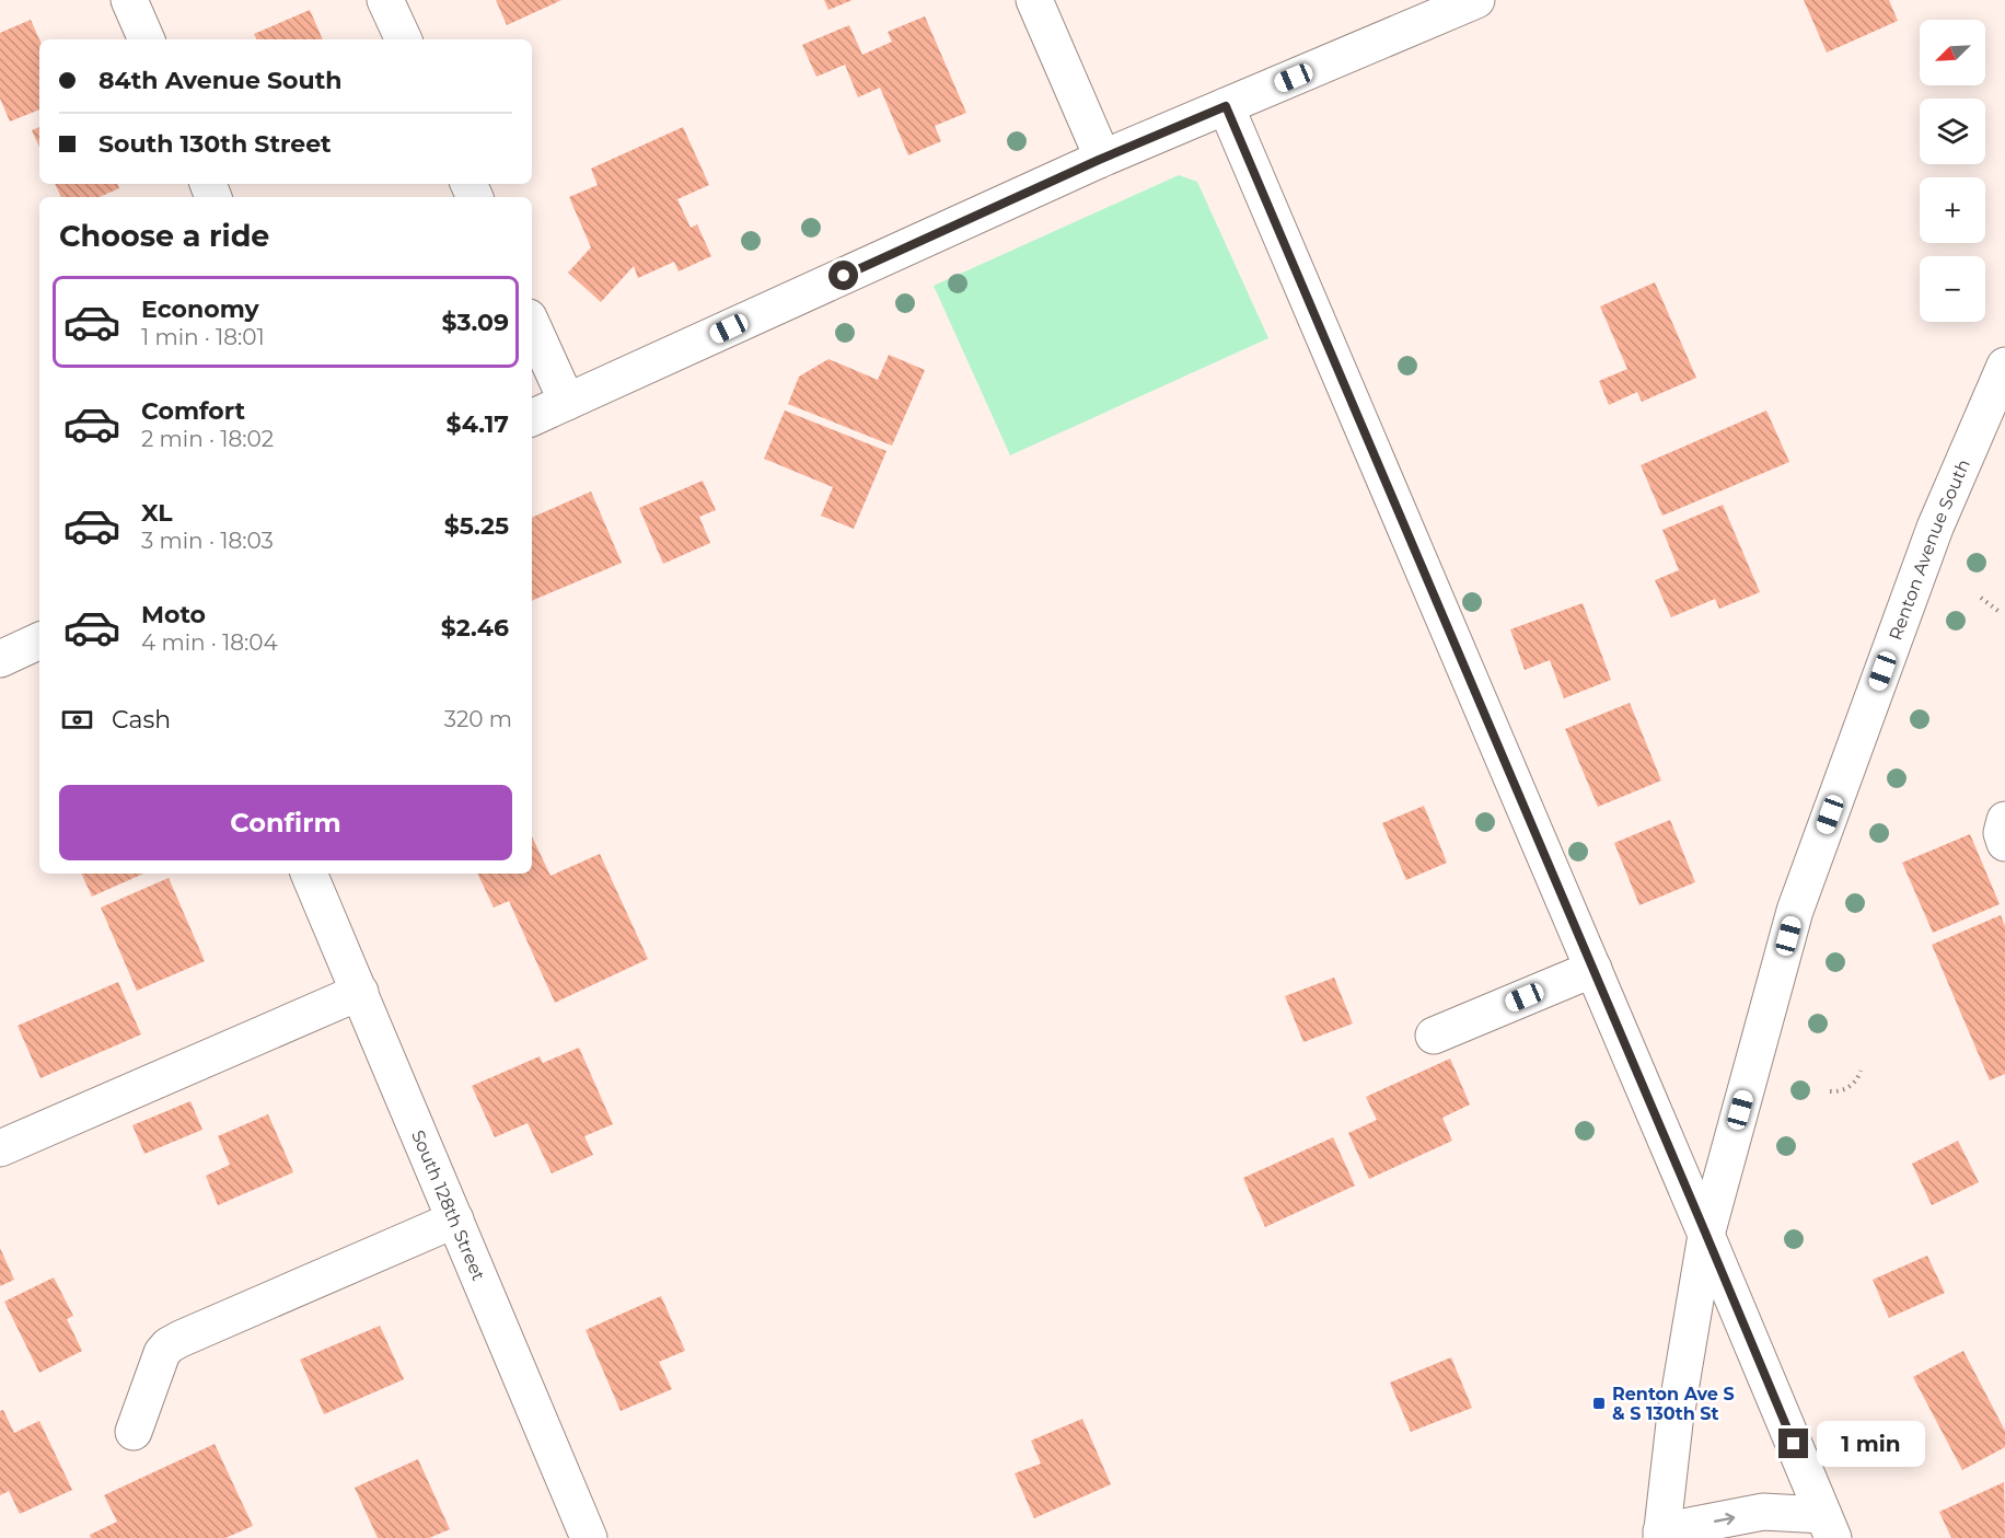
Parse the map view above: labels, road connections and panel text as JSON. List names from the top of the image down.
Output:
{
  "streets": {
    "street": ["Renton Avenue South", "South 128th Street"]
  },
  "places": {
    "transit": ["Renton Ave S & S 130th St"]
  },
  "north": "bottom left",
  "page": {
    "map_buttons": ["+", "−"],
    "banner": ["84th Avenue South", "South 130th Street"],
    "heading": "Choose a ride",
    "list": [
      {
        "name": "Economy",
        "note": "1 min · 18:01",
        "value": "$3.09"
      },
      {
        "name": "Comfort",
        "note": "2 min · 18:02",
        "value": "$4.17"
      },
      {
        "name": "XL",
        "note": "3 min · 18:03",
        "value": "$5.25"
      },
      {
        "name": "Moto",
        "note": "4 min · 18:04",
        "value": "$2.46"
      }
    ],
    "pay": ["Cash", "320 m"],
    "buttons": "Confirm",
    "bubble": "1 min"
  }
}
